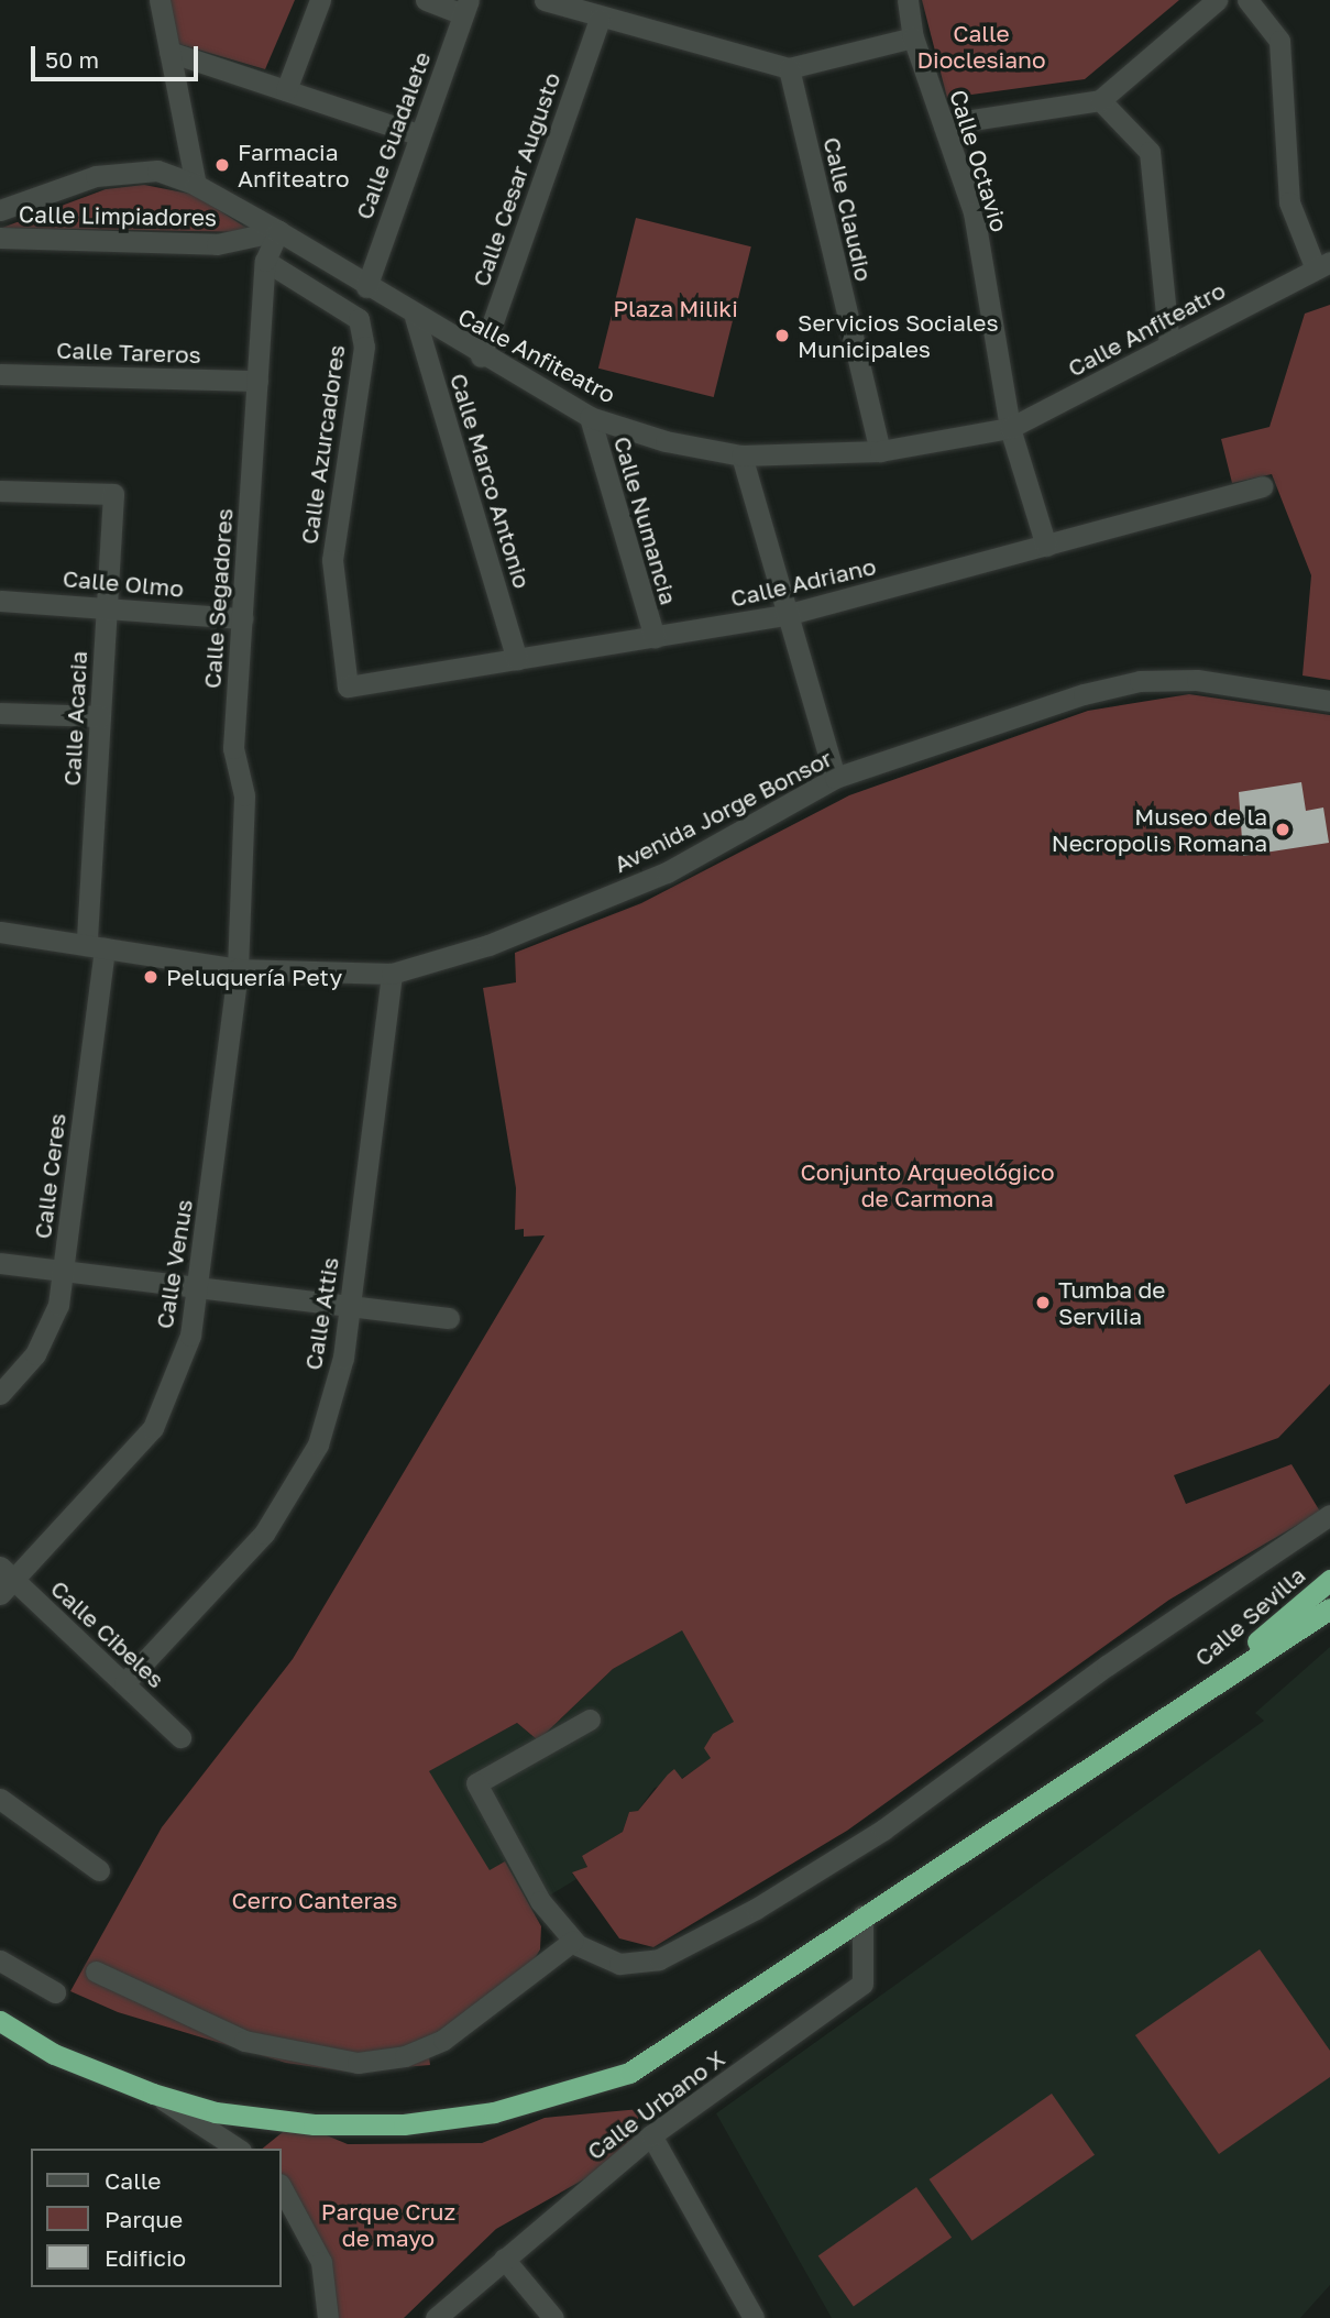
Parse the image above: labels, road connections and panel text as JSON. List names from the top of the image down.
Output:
{
  "streets": {
    "highway": ["Calle Sevilla"],
    "street": [
      "Calle Guadalete",
      "Calle Octavio",
      "Calle Cesar Augusto",
      "Calle Claudio",
      "Calle Limpiadores",
      "Calle Anfiteatro",
      "Calle Tareros",
      "Calle Azurcadores",
      "Calle Marco Antonio",
      "Calle Numancia",
      "Calle Adriano",
      "Calle Olmo",
      "Calle Segadores",
      "Calle Acacia",
      "Avenida Jorge Bonsor",
      "Calle Ceres",
      "Calle Venus",
      "Calle Attis",
      "Calle Cibeles",
      "Calle Urbano X"
    ]
  },
  "crossings": [
    ["Calle Guadalete", "Calle Anfiteatro"],
    ["Calle Octavio", "Calle Anfiteatro"],
    ["Calle Octavio", "Calle Adriano"],
    ["Calle Cesar Augusto", "Calle Anfiteatro"],
    ["Calle Claudio", "Calle Anfiteatro"],
    ["Calle Limpiadores", "Calle Anfiteatro"],
    ["Calle Limpiadores", "Calle Segadores"],
    ["Calle Anfiteatro", "Calle Marco Antonio"],
    ["Calle Anfiteatro", "Calle Numancia"],
    ["Calle Anfiteatro", "Calle Segadores"],
    ["Calle Tareros", "Calle Segadores"],
    ["Calle Azurcadores", "Calle Adriano"],
    ["Calle Azurcadores", "Calle Segadores"],
    ["Calle Marco Antonio", "Calle Adriano"],
    ["Calle Numancia", "Calle Adriano"],
    ["Calle Olmo", "Calle Segadores"],
    ["Calle Olmo", "Calle Acacia"],
    ["Calle Segadores", "Avenida Jorge Bonsor"],
    ["Calle Segadores", "Calle Venus"],
    ["Calle Acacia", "Avenida Jorge Bonsor"],
    ["Calle Acacia", "Calle Ceres"],
    ["Avenida Jorge Bonsor", "Calle Ceres"],
    ["Avenida Jorge Bonsor", "Calle Venus"],
    ["Avenida Jorge Bonsor", "Calle Attis"],
    ["Calle Venus", "Calle Cibeles"],
    ["Calle Attis", "Calle Cibeles"]
  ],
  "parks": [
    "Calle Dioclesiano",
    "Plaza Miliki",
    "Conjunto Arqueológico de Carmona",
    "Cerro Canteras",
    "Parque Cruz de mayo"
  ],
  "places": [
    "Farmacia Anfiteatro",
    "Servicios Sociales Municipales",
    "Museo de la Necropolis Romana",
    "Peluquería Pety",
    "Tumba de Servilia"
  ],
  "legend": ["Calle", "Parque", "Edificio"],
  "scale_bar": "50 m"
}
